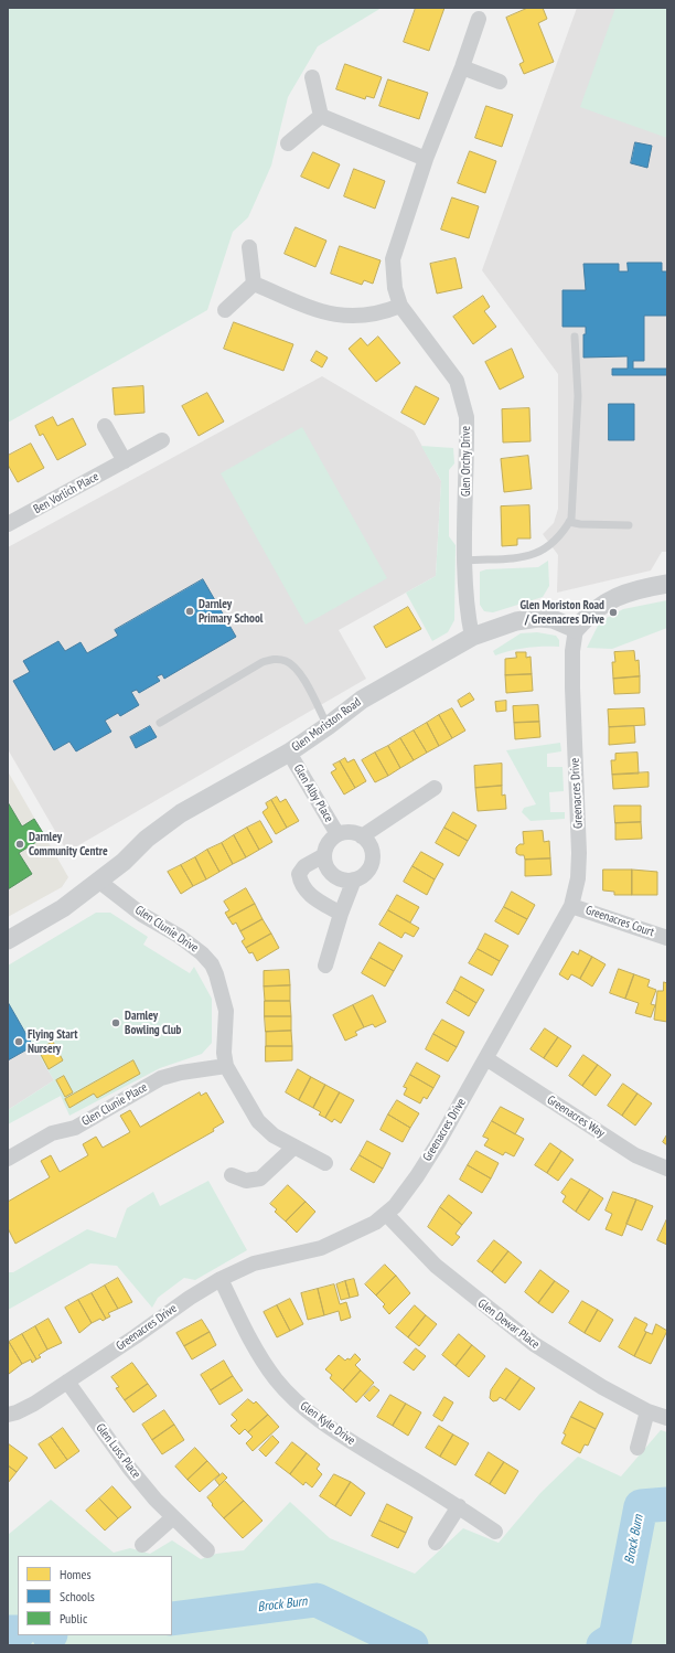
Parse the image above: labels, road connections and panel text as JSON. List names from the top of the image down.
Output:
{
  "streets": {
    "street": [
      "Glen Orchy Drive",
      "Ben Vorlich Place",
      "Glen Moriston Road",
      "Glen Alby Place",
      "Greenacres Drive",
      "Greenacres Court",
      "Glen Clunie Drive",
      "Glen Clunie Place",
      "Greenacres Way",
      "Glen Dewar Place",
      "Glen Kyle Drive",
      "Glen Luss Place"
    ]
  },
  "crossings": [
    ["Glen Orchy Drive", "Glen Moriston Road"],
    ["Glen Moriston Road", "Glen Alby Place"],
    ["Glen Moriston Road", "Greenacres Drive"],
    ["Glen Moriston Road", "Glen Clunie Drive"],
    ["Greenacres Drive", "Greenacres Court"],
    ["Greenacres Drive", "Greenacres Way"],
    ["Greenacres Drive", "Glen Dewar Place"],
    ["Greenacres Drive", "Glen Kyle Drive"],
    ["Greenacres Drive", "Glen Luss Place"],
    ["Glen Clunie Drive", "Glen Clunie Place"]
  ],
  "water": ["Brock Burn"],
  "places": [
    "Darnley Primary School",
    "Glen Moriston Road / Greenacres Drive",
    "Darnley Community Centre",
    "Darnley Bowling Club",
    "Flying Start Nursery"
  ],
  "legend": ["Homes", "Schools", "Public"]
}
